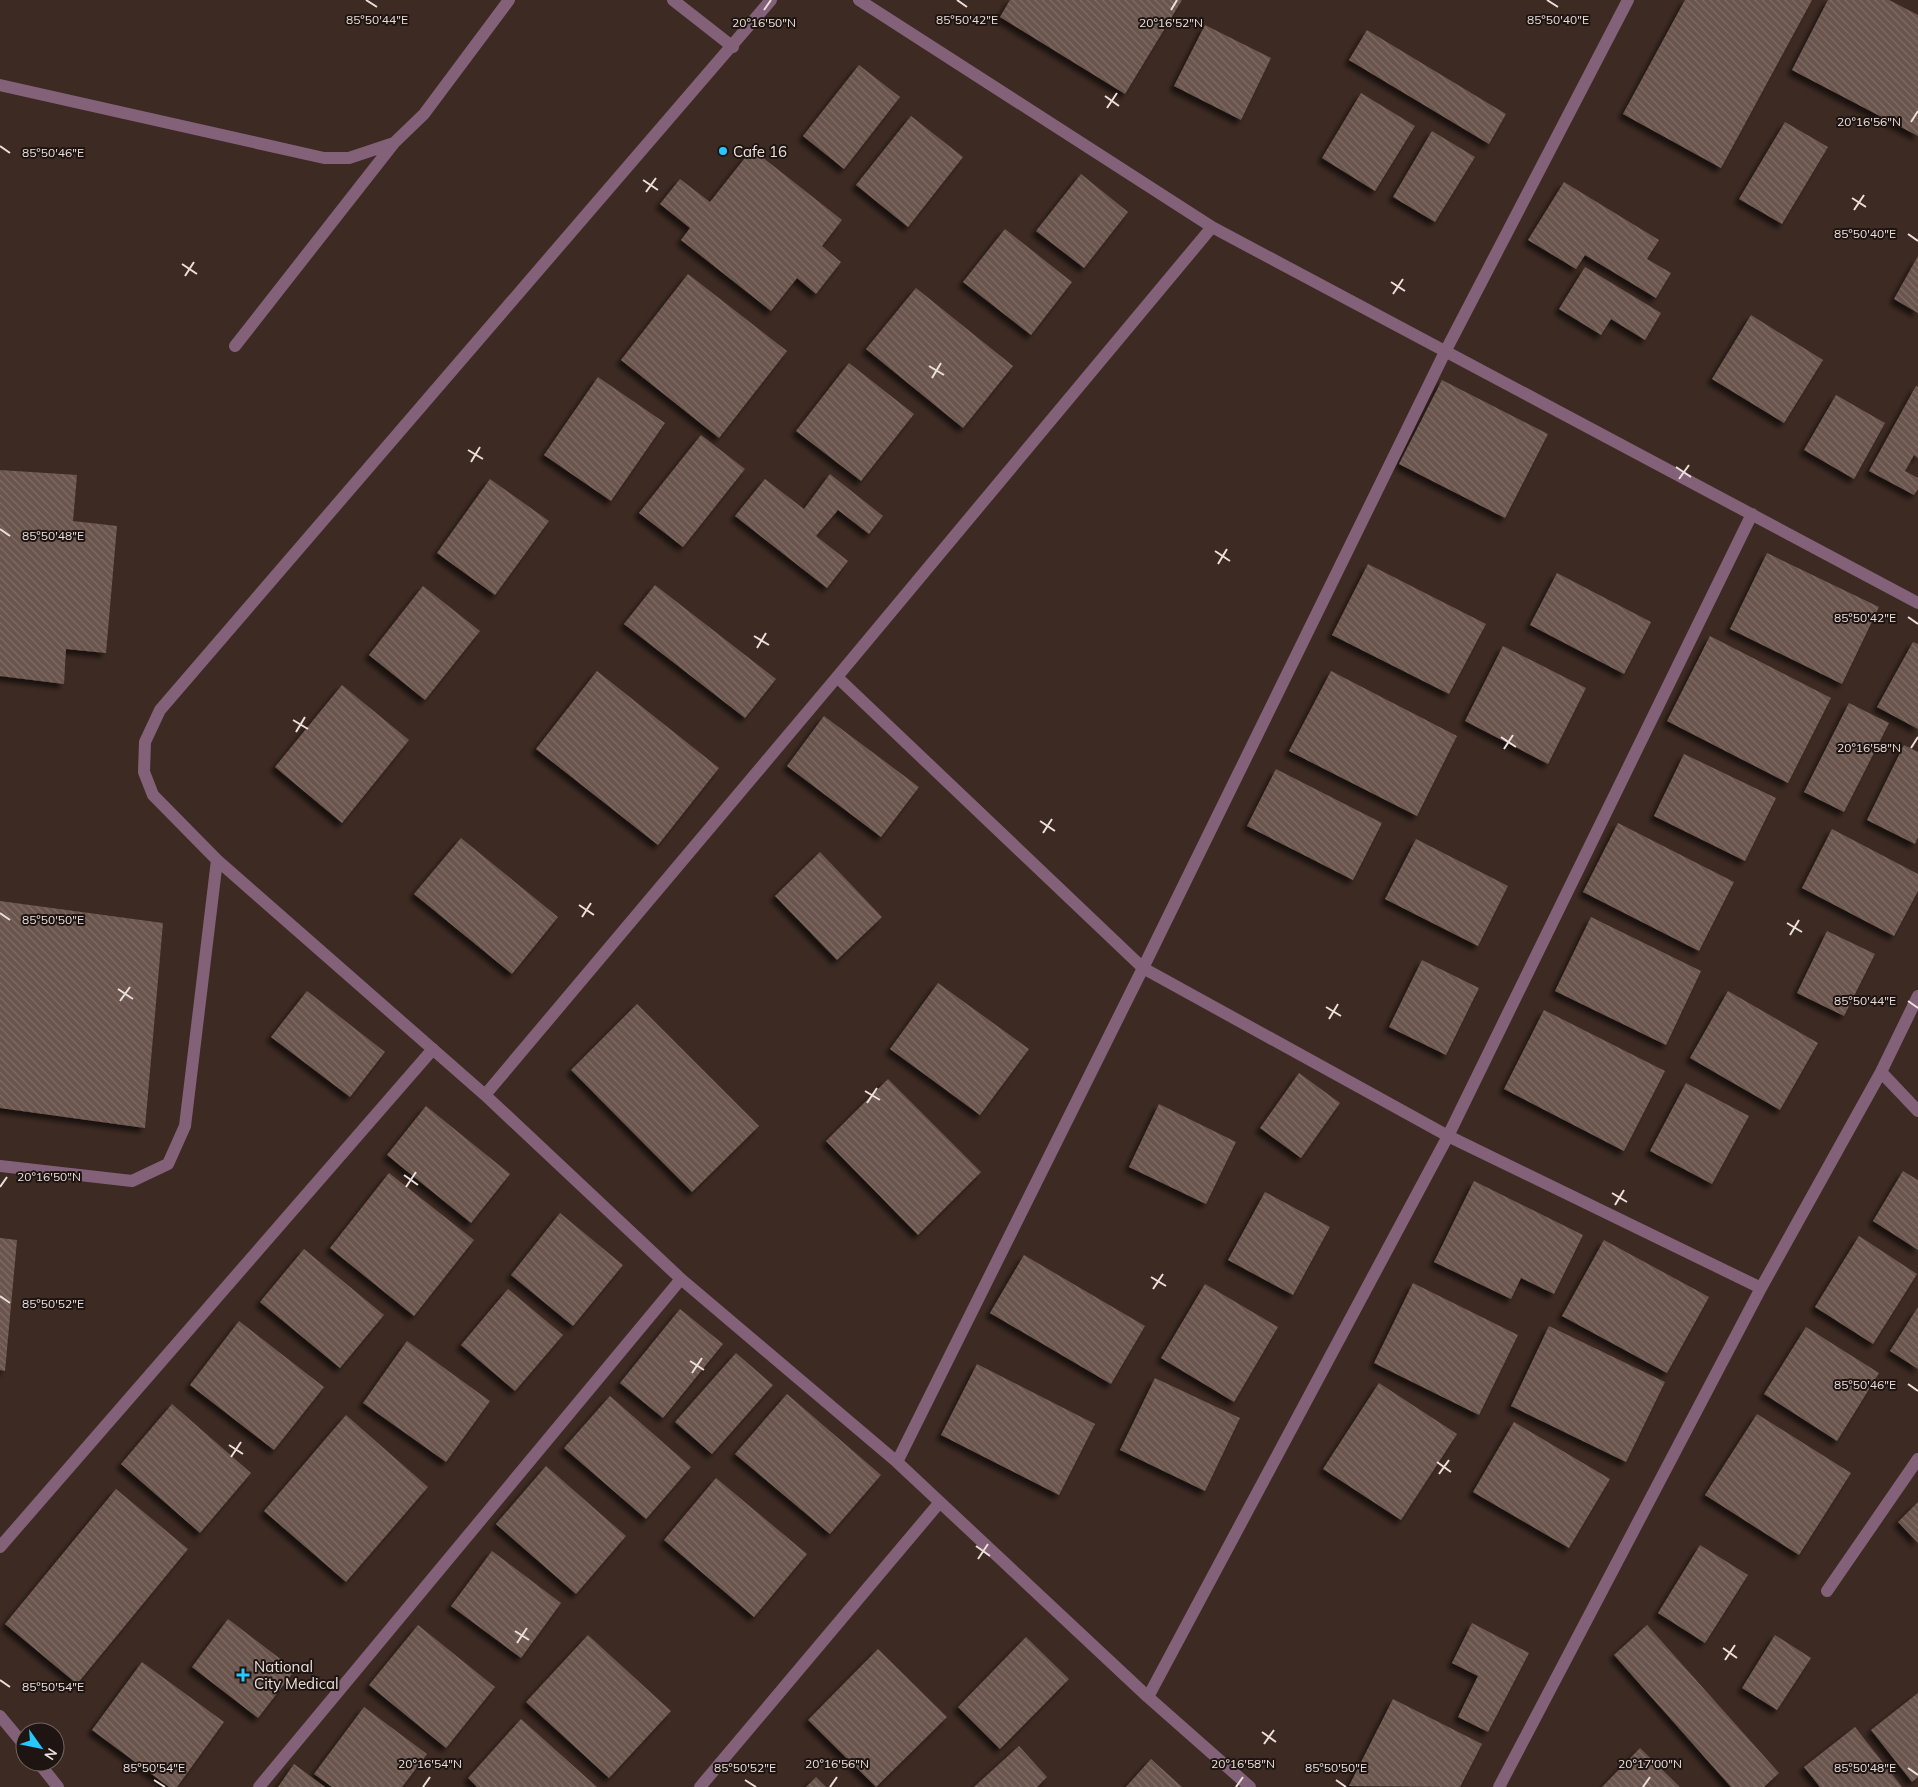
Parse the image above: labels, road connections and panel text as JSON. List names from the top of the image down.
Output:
{
  "places": {
    "other": ["Cafe 16"],
    "health": ["National City Medical"]
  },
  "north": "bottom right",
  "coordinates": [
    "85°50'44\"E",
    "85°50'42\"E",
    "85°50'40\"E",
    "20°16'50\"N",
    "20°16'52\"N",
    "20°16'56\"N",
    "85°50'46\"E",
    "85°50'48\"E",
    "20°16'58\"N",
    "85°50'50\"E",
    "85°50'52\"E",
    "85°50'54\"E",
    "20°16'54\"N",
    "20°17'00\"N"
  ]
}
